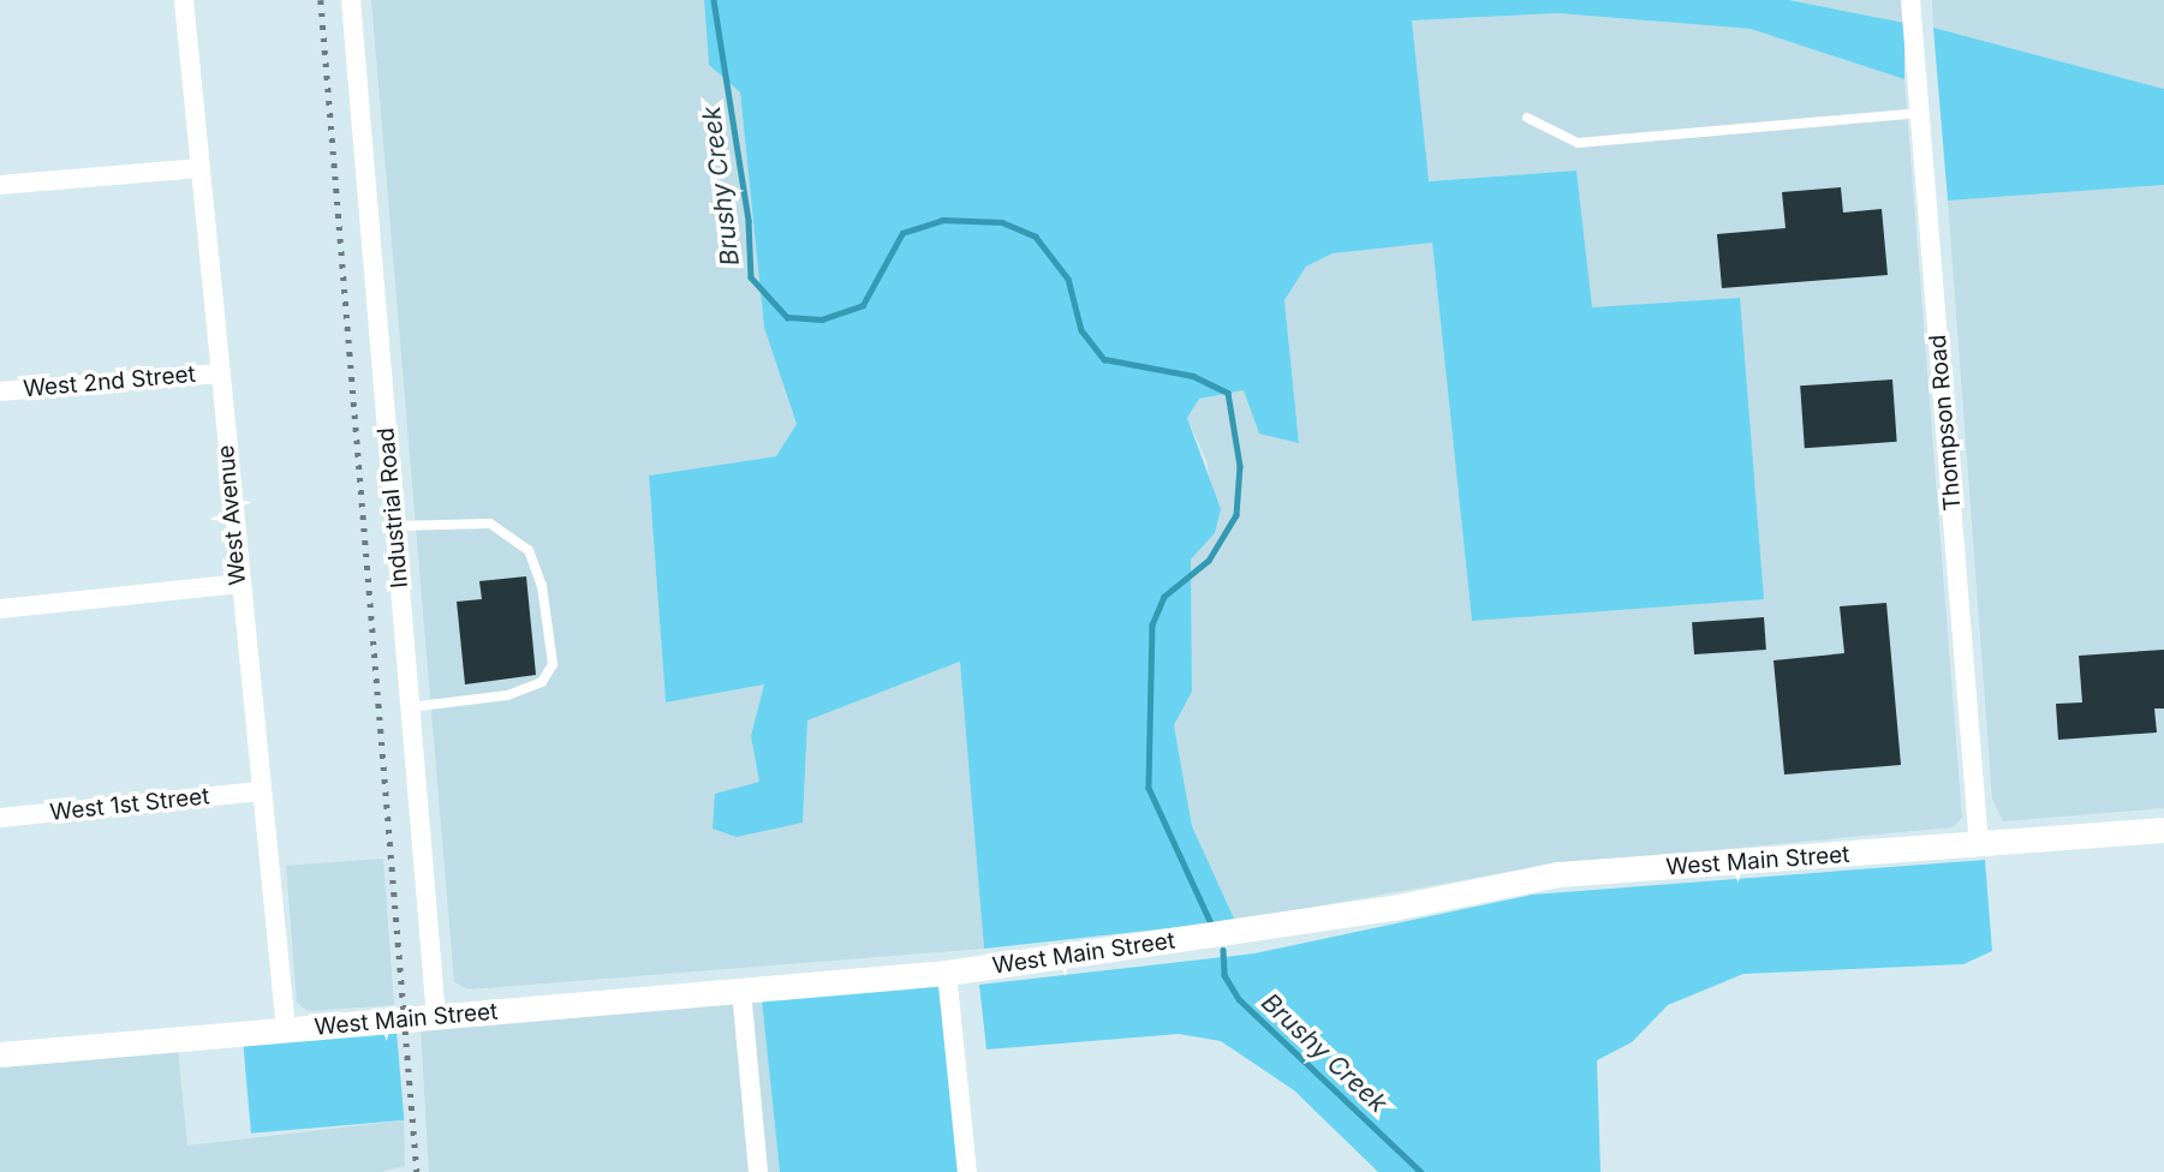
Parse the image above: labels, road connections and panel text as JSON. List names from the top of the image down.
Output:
{
  "streets": {
    "main road": ["West Main Street"],
    "street": [
      "West 2nd Street",
      "Thompson Road",
      "Industrial Road",
      "West Avenue",
      "West 1st Street"
    ]
  },
  "crossings": [
    ["West 2nd Street", "West Avenue"],
    ["Thompson Road", "West Main Street"],
    ["Industrial Road", "West Main Street"],
    ["West Avenue", "West 1st Street"],
    ["West Avenue", "West Main Street"]
  ],
  "water": ["Brushy Creek"]
}
